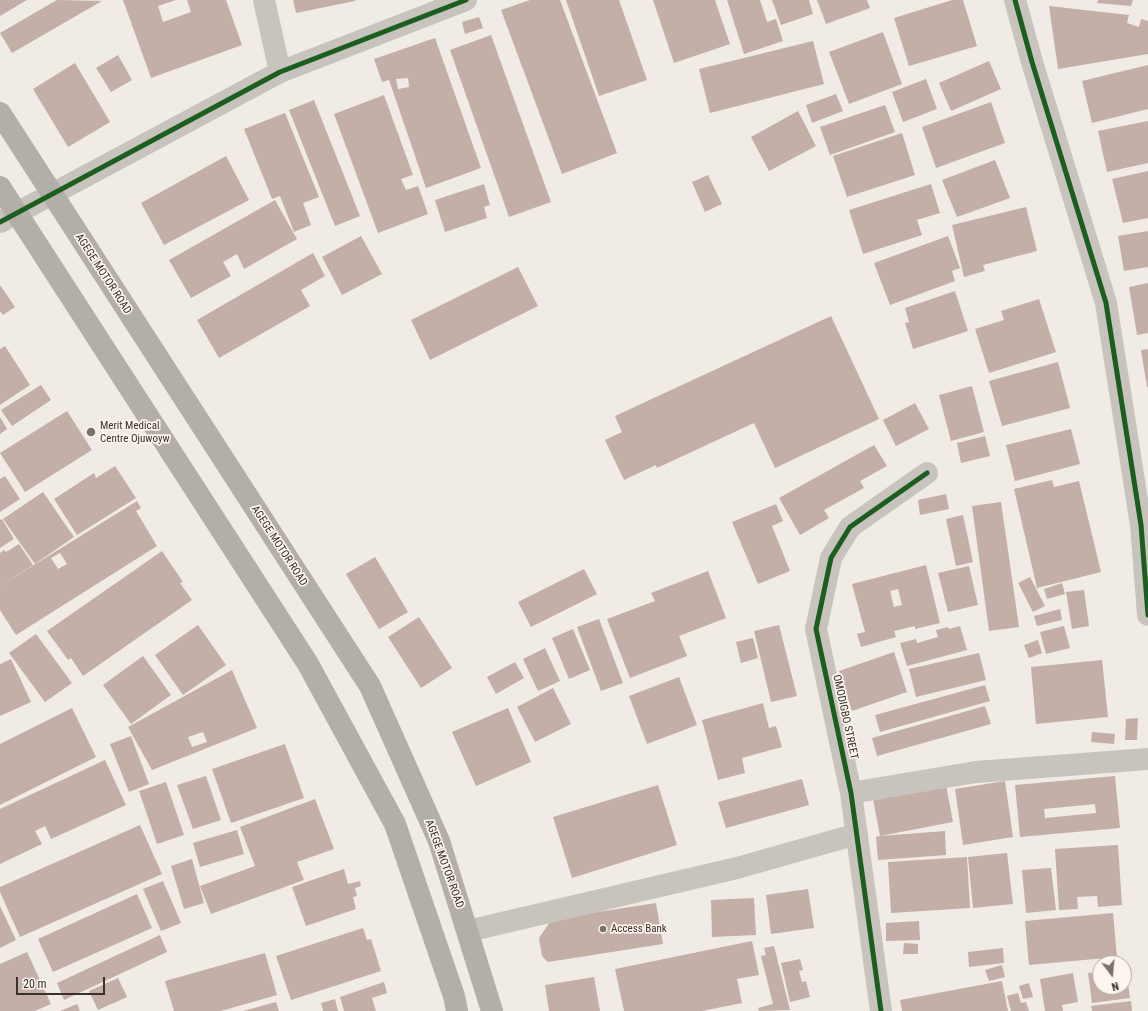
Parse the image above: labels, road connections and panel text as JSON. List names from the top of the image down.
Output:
{
  "streets": {
    "highway": ["AGEGE MOTOR ROAD"],
    "street": ["OMODIGBO STREET"]
  },
  "places": ["Merit Medical Centre Ojuwoyw", "Access Bank"],
  "scale_bar": "20 m",
  "north": "bottom"
}
